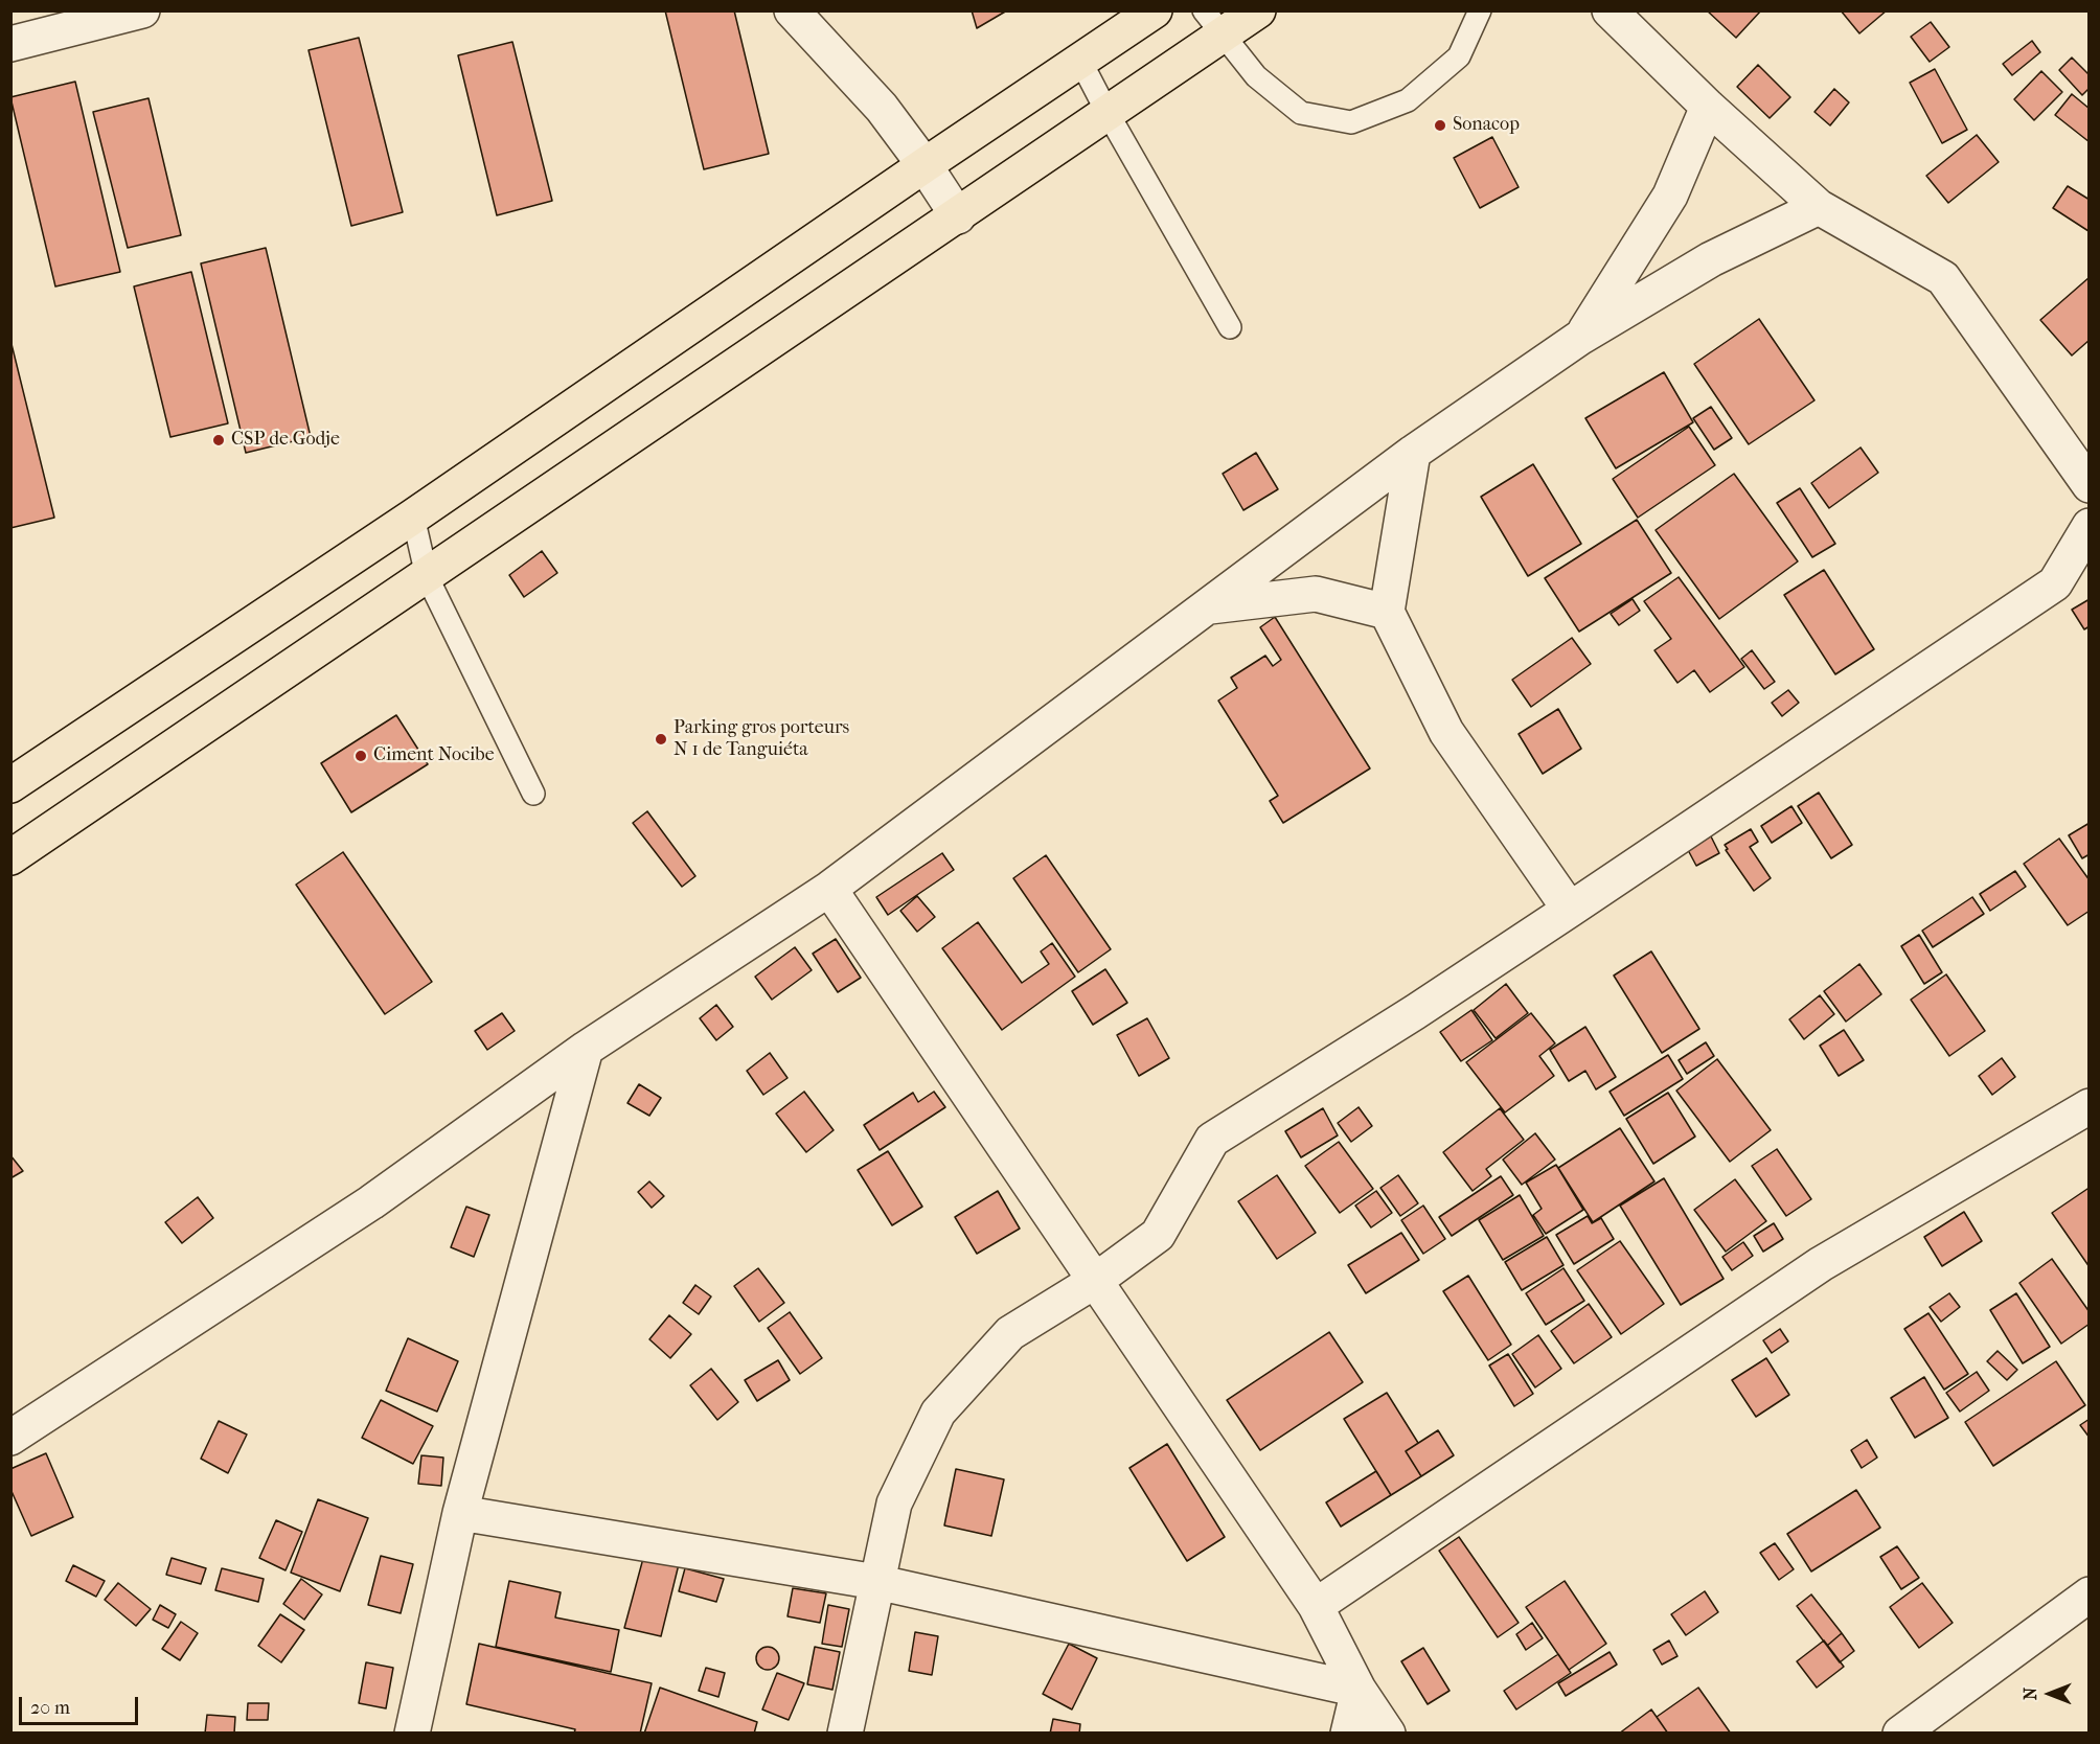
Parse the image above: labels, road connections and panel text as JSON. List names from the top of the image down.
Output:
{
  "places": [
    "Sonacop",
    "CSP de Godje",
    "Parking gros porteurs N 1 de Tanguiéta",
    "Ciment Nocibe"
  ],
  "scale_bar": "20 m",
  "north": "left"
}
